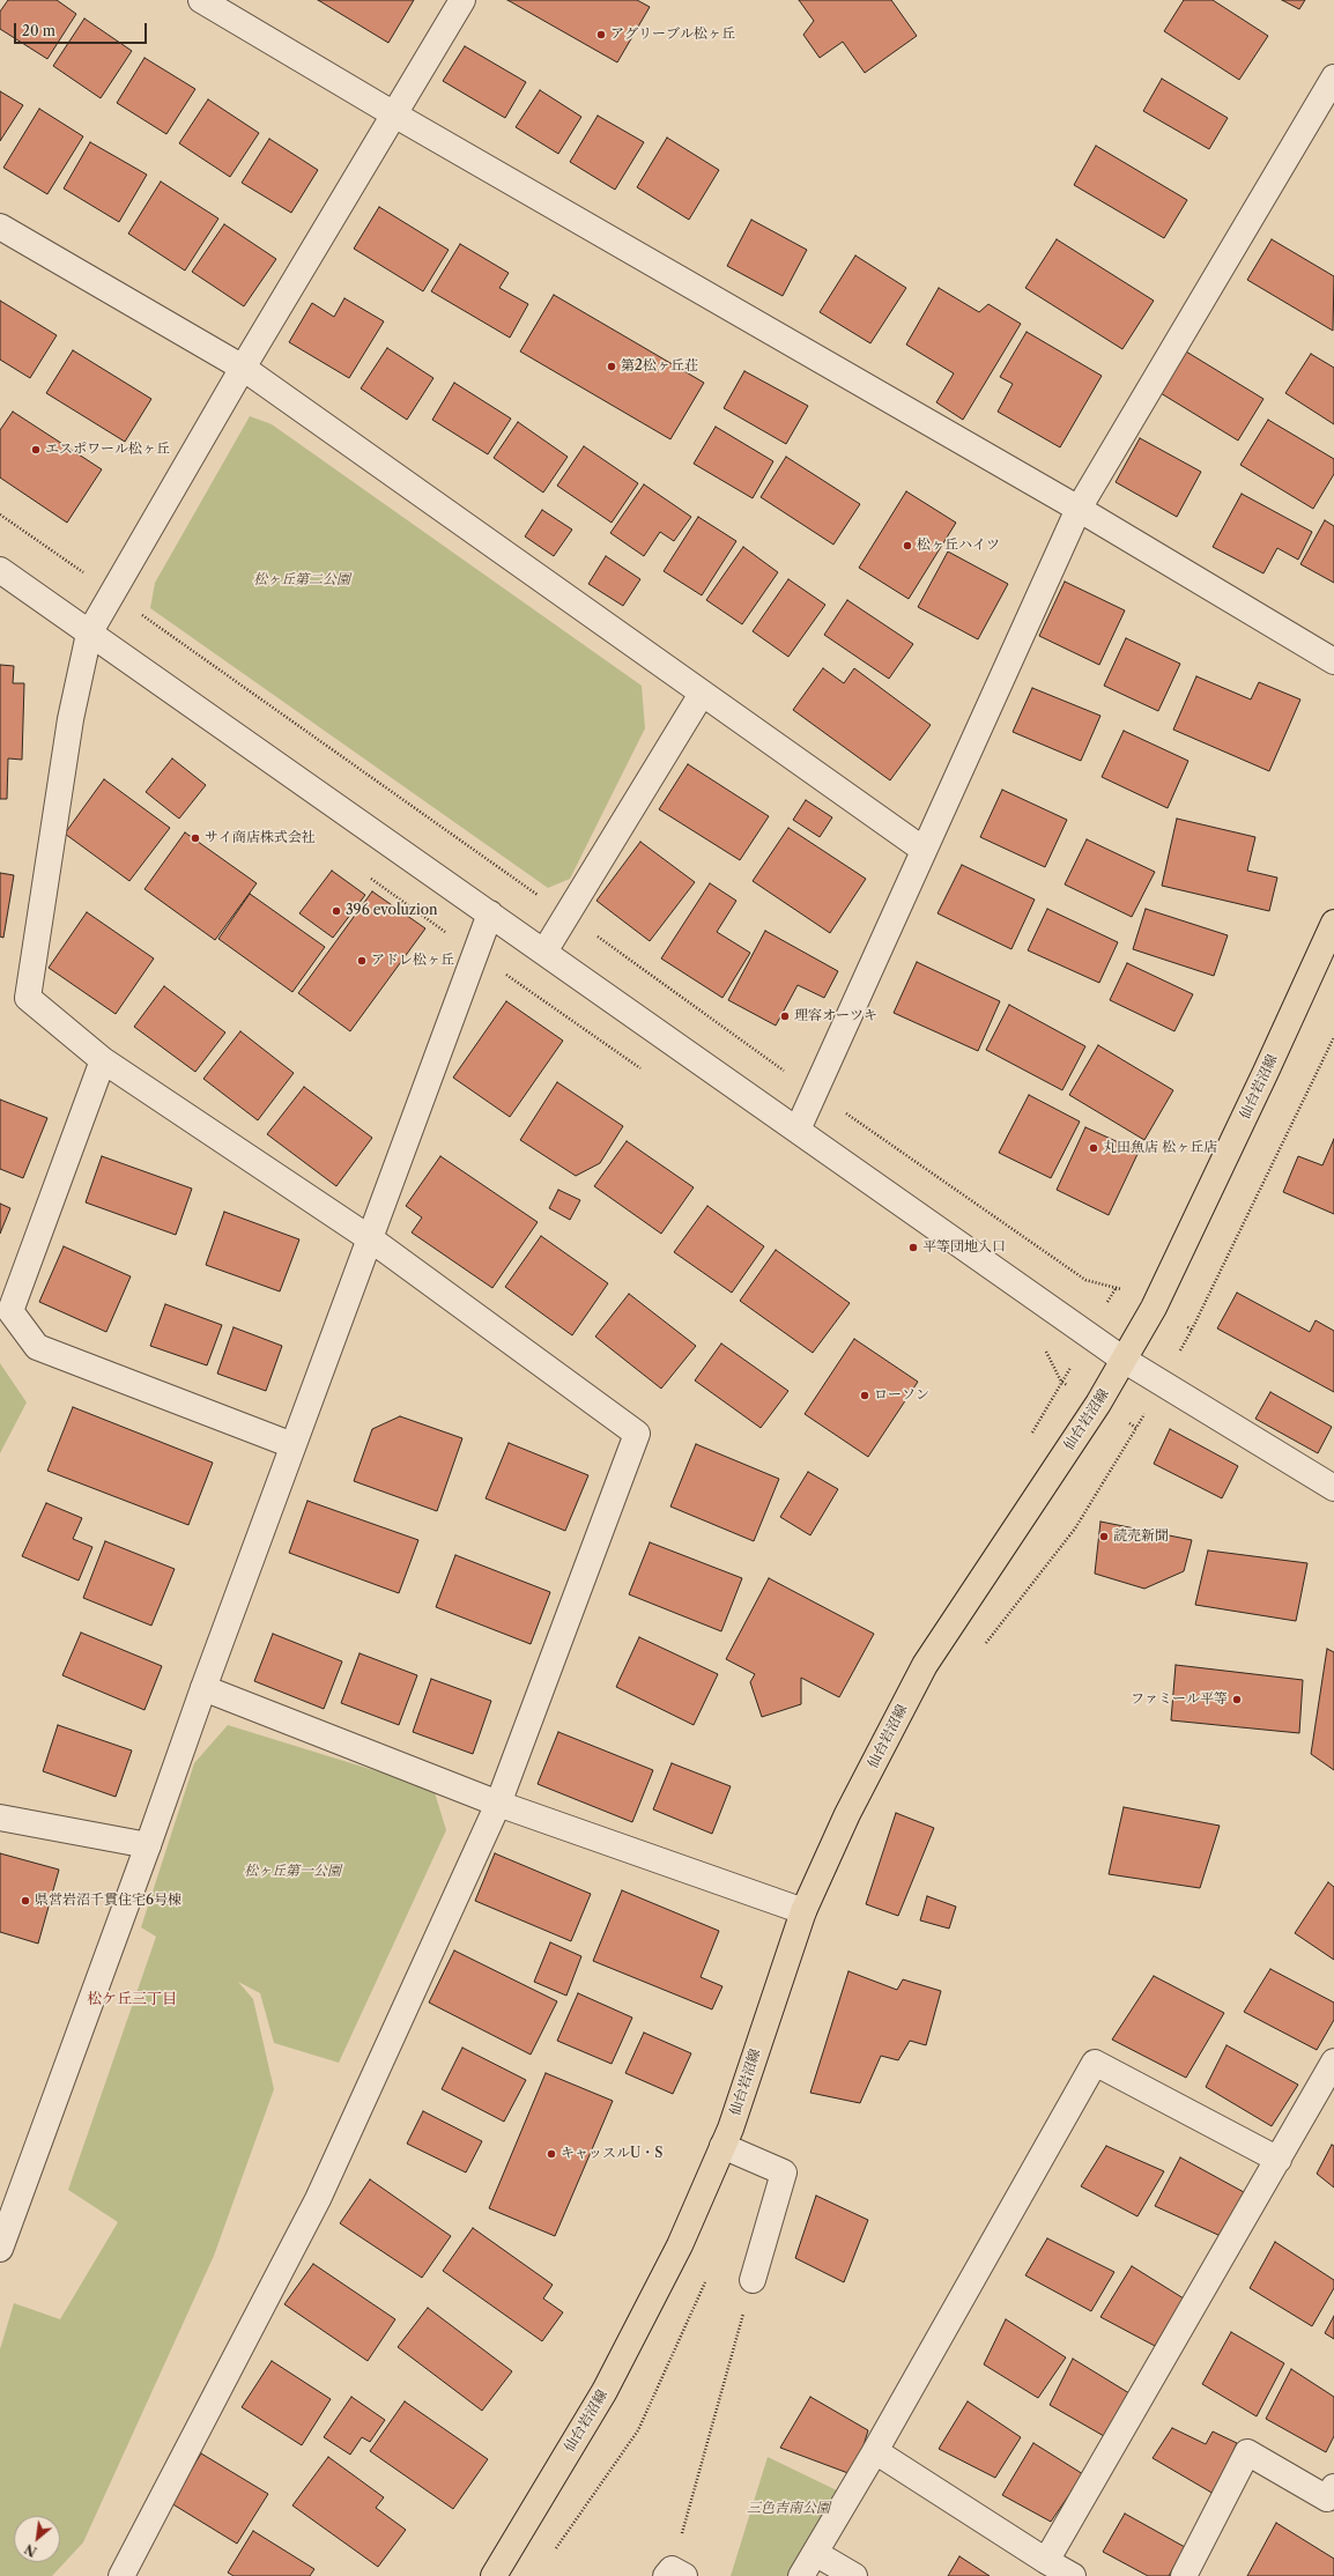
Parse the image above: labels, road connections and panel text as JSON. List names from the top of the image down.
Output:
{
  "streets": {
    "main road": ["仙台岩沼線"]
  },
  "districts": ["松ケ丘三丁目"],
  "parks": ["松ヶ丘第二公園", "松ヶ丘第一公園", "三色吉南公園"],
  "places": [
    "アグリーブル松ヶ丘",
    "第2松ヶ丘荘",
    "エスポワール松ヶ丘",
    "松ヶ丘ハイツ",
    "サイ商店株式会社",
    "396 evoluzion",
    "アドレ松ヶ丘",
    "理容オーツキ",
    "丸田魚店 松ヶ丘店",
    "平等団地入口",
    "ローソン",
    "読売新聞",
    "ファミール平等",
    "県営岩沼千貫住宅6号棟",
    "キャッスルU・S"
  ],
  "scale_bar": "20 m",
  "north": "bottom left"
}
